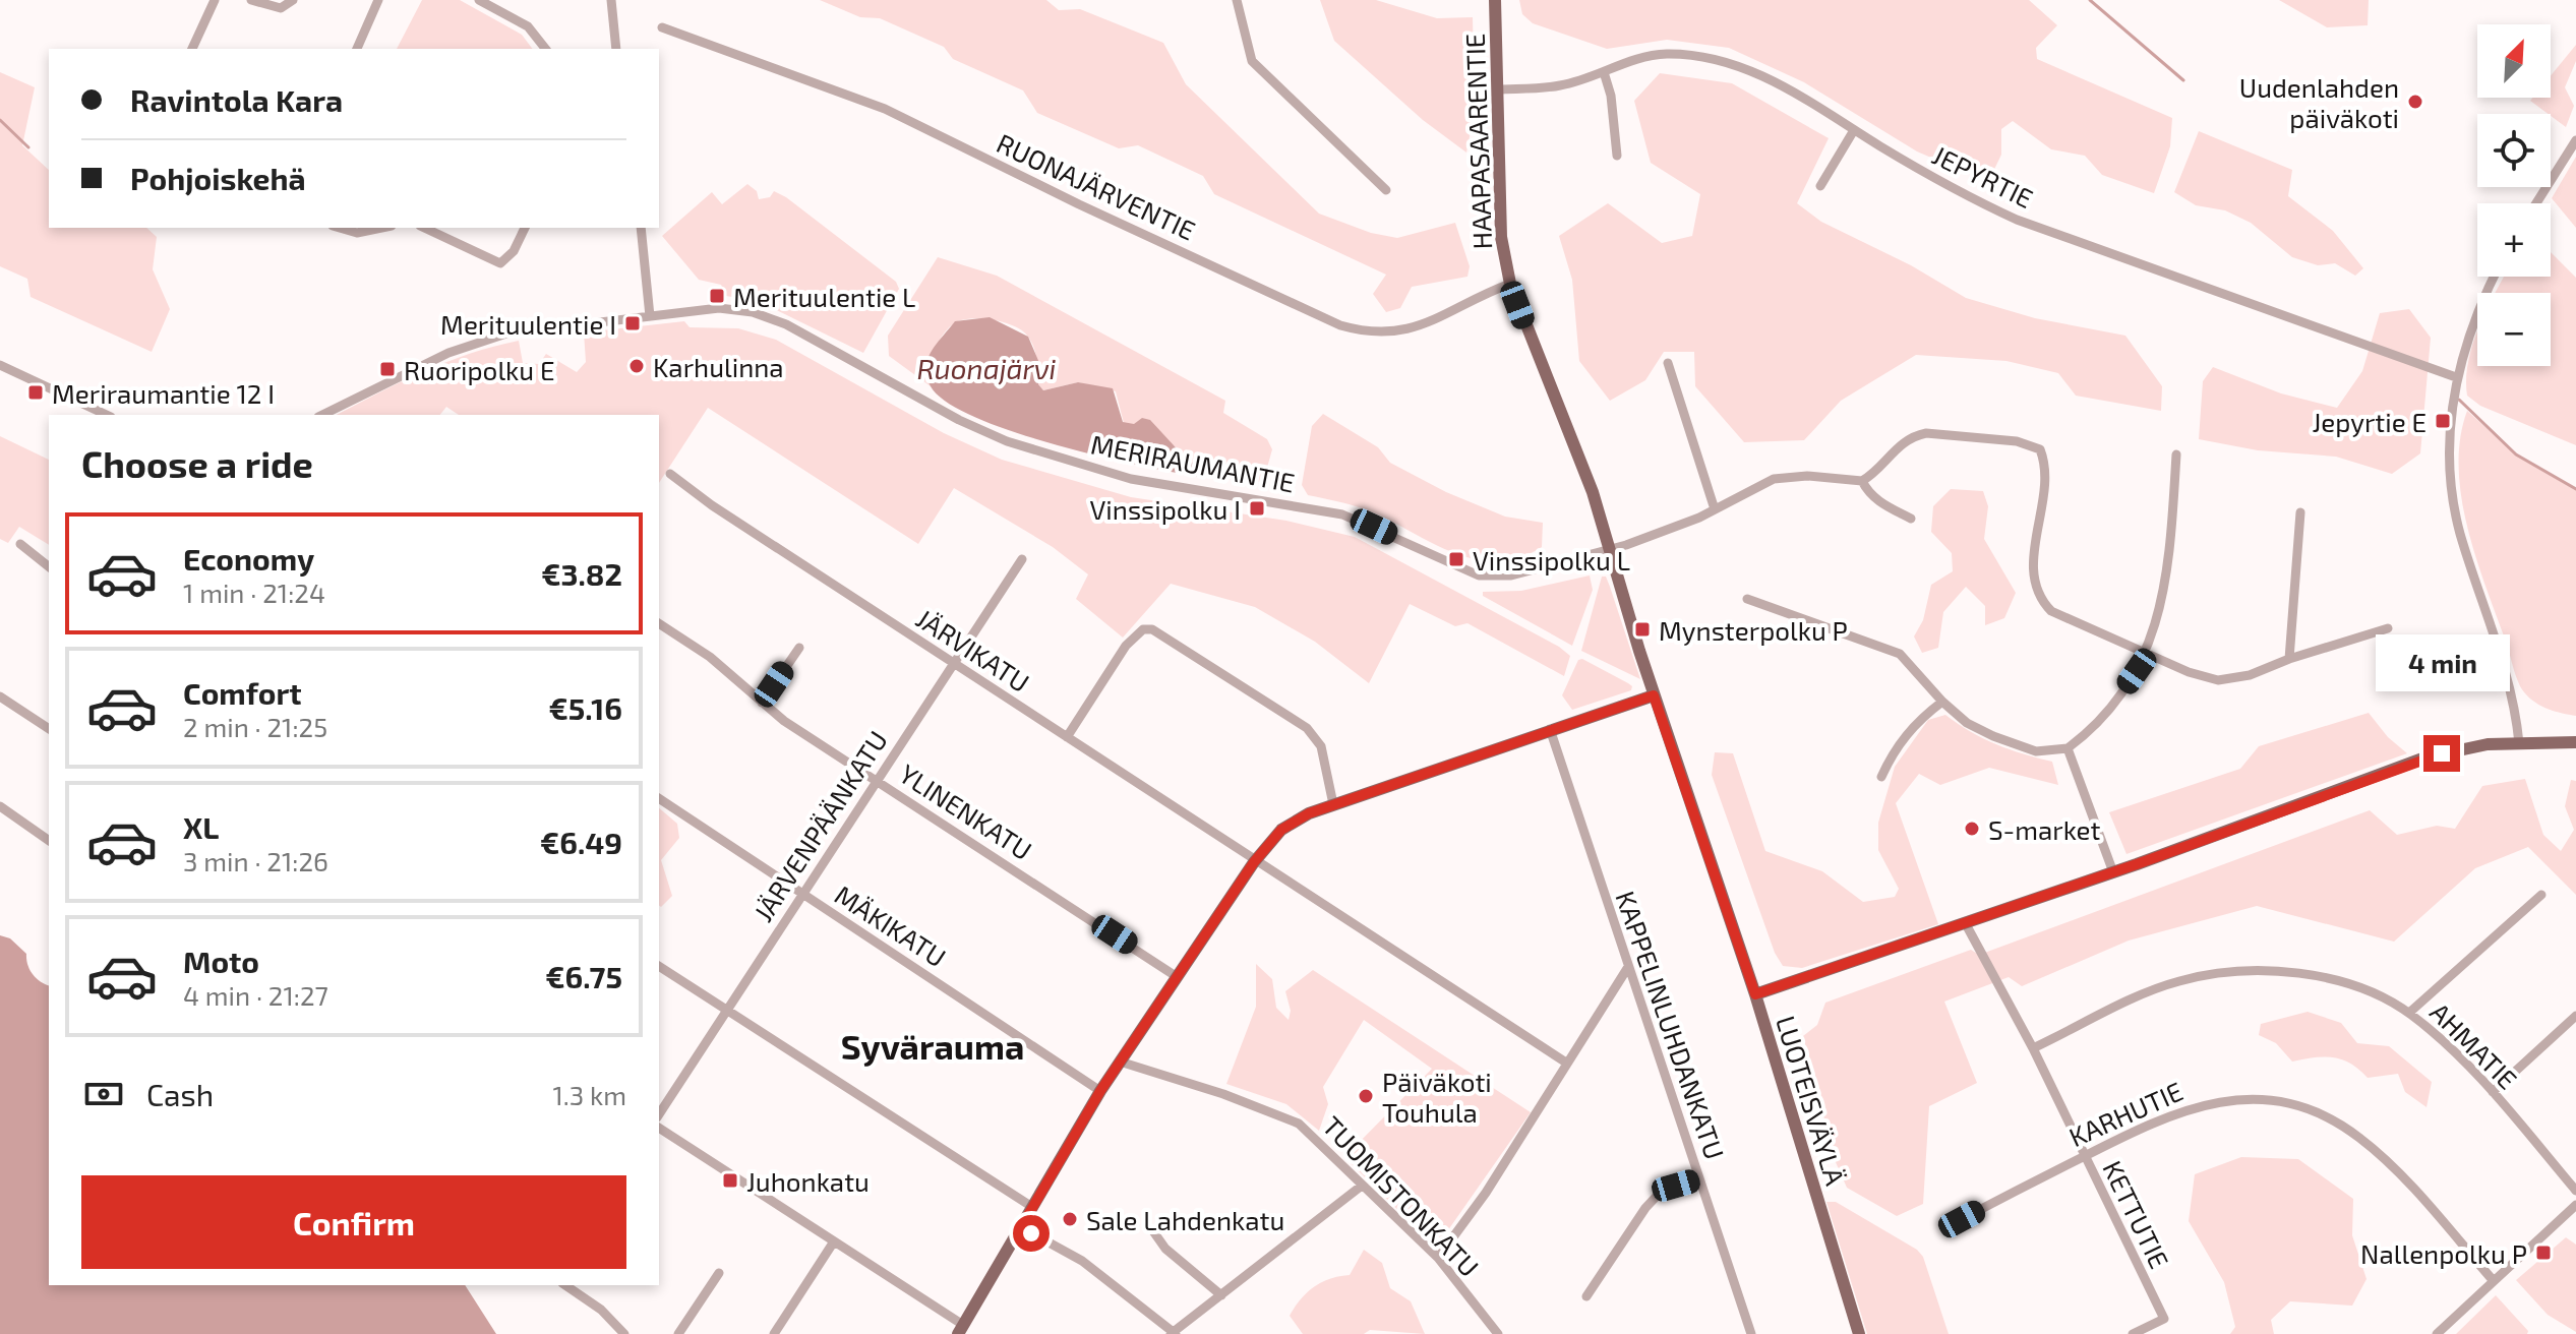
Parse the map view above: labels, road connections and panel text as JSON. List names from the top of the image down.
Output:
{
  "streets": {
    "main road": ["HAAPASAARENTIE", "LUOTEISVÄYLÄ"],
    "street": [
      "JEPYRTIE",
      "RUONAJÄRVENTIE",
      "MERIRAUMANTIE",
      "JÄRVIKATU",
      "YLINENKATU",
      "JÄRVENPÄÄNKATU",
      "MÄKIKATU",
      "KAPPELINLUHDANKATU",
      "AHMATIE",
      "KARHUTIE",
      "TUOMISTONKATU",
      "KETTUTIE"
    ]
  },
  "crossings": [
    ["HAAPASAARENTIE", "JEPYRTIE"],
    ["HAAPASAARENTIE", "RUONAJÄRVENTIE"],
    ["HAAPASAARENTIE", "MERIRAUMANTIE"],
    ["HAAPASAARENTIE", "LUOTEISVÄYLÄ"],
    ["JÄRVIKATU", "JÄRVENPÄÄNKATU"],
    ["YLINENKATU", "JÄRVENPÄÄNKATU"],
    ["JÄRVENPÄÄNKATU", "MÄKIKATU"],
    ["AHMATIE", "KETTUTIE"],
    ["KARHUTIE", "KETTUTIE"]
  ],
  "districts": ["Syvärauma"],
  "water": ["Ruonajärvi"],
  "places": {
    "other": [
      "Uudenlahden päiväkoti",
      "Karhulinna",
      "S-market",
      "Päiväkoti Touhula",
      "Sale Lahdenkatu"
    ],
    "transit": [
      "Merituulentie L",
      "Merituulentie I",
      "Ruoripolku E",
      "Meriraumantie 12 I",
      "Jepyrtie E",
      "Vinssipolku I",
      "Vinssipolku L",
      "Mynsterpolku P",
      "Juhonkatu",
      "Nallenpolku P"
    ]
  },
  "north": "top right",
  "page": {
    "map_buttons": ["+", "−"],
    "banner": ["Ravintola Kara", "Pohjoiskehä"],
    "heading": "Choose a ride",
    "list": [
      {
        "name": "Economy",
        "note": "1 min · 21:24",
        "value": "€3.82"
      },
      {
        "name": "Comfort",
        "note": "2 min · 21:25",
        "value": "€5.16"
      },
      {
        "name": "XL",
        "note": "3 min · 21:26",
        "value": "€6.49"
      },
      {
        "name": "Moto",
        "note": "4 min · 21:27",
        "value": "€6.75"
      }
    ],
    "bubble": "4 min",
    "pay": ["Cash", "1.3 km"],
    "buttons": "Confirm"
  }
}
